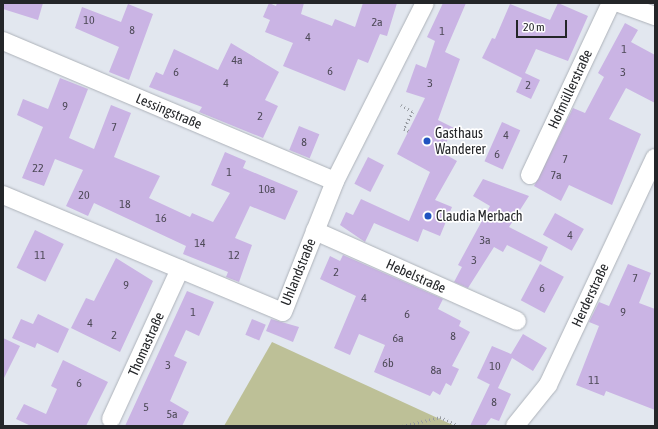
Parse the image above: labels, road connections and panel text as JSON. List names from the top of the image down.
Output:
{
  "streets": {
    "street": [
      "Hofmüllerstraße",
      "Lessingstraße",
      "Uhlandstraße",
      "Hebelstraße",
      "Herderstraße",
      "Thomastraße"
    ]
  },
  "crossings": [
    ["Lessingstraße", "Uhlandstraße"],
    ["Uhlandstraße", "Hebelstraße"],
    ["Uhlandstraße", "Thomastraße"]
  ],
  "places": ["Gasthaus Wanderer", "Claudia Merbach"],
  "house_numbers": [
    "10",
    "2a",
    "8",
    "1",
    "4",
    "1",
    "4a",
    "6",
    "6",
    "3",
    "4",
    "3",
    "2",
    "9",
    "2",
    "7",
    "4",
    "8",
    "6",
    "7",
    "22",
    "1",
    "7a",
    "10a",
    "20",
    "18",
    "16",
    "4",
    "3a",
    "14",
    "11",
    "12",
    "3",
    "2",
    "7",
    "9",
    "6",
    "4",
    "1",
    "9",
    "6",
    "4",
    "2",
    "8",
    "6a",
    "6b",
    "3",
    "10",
    "8a",
    "11",
    "6",
    "8",
    "5",
    "5a"
  ],
  "scale_bar": "20 m"
}
